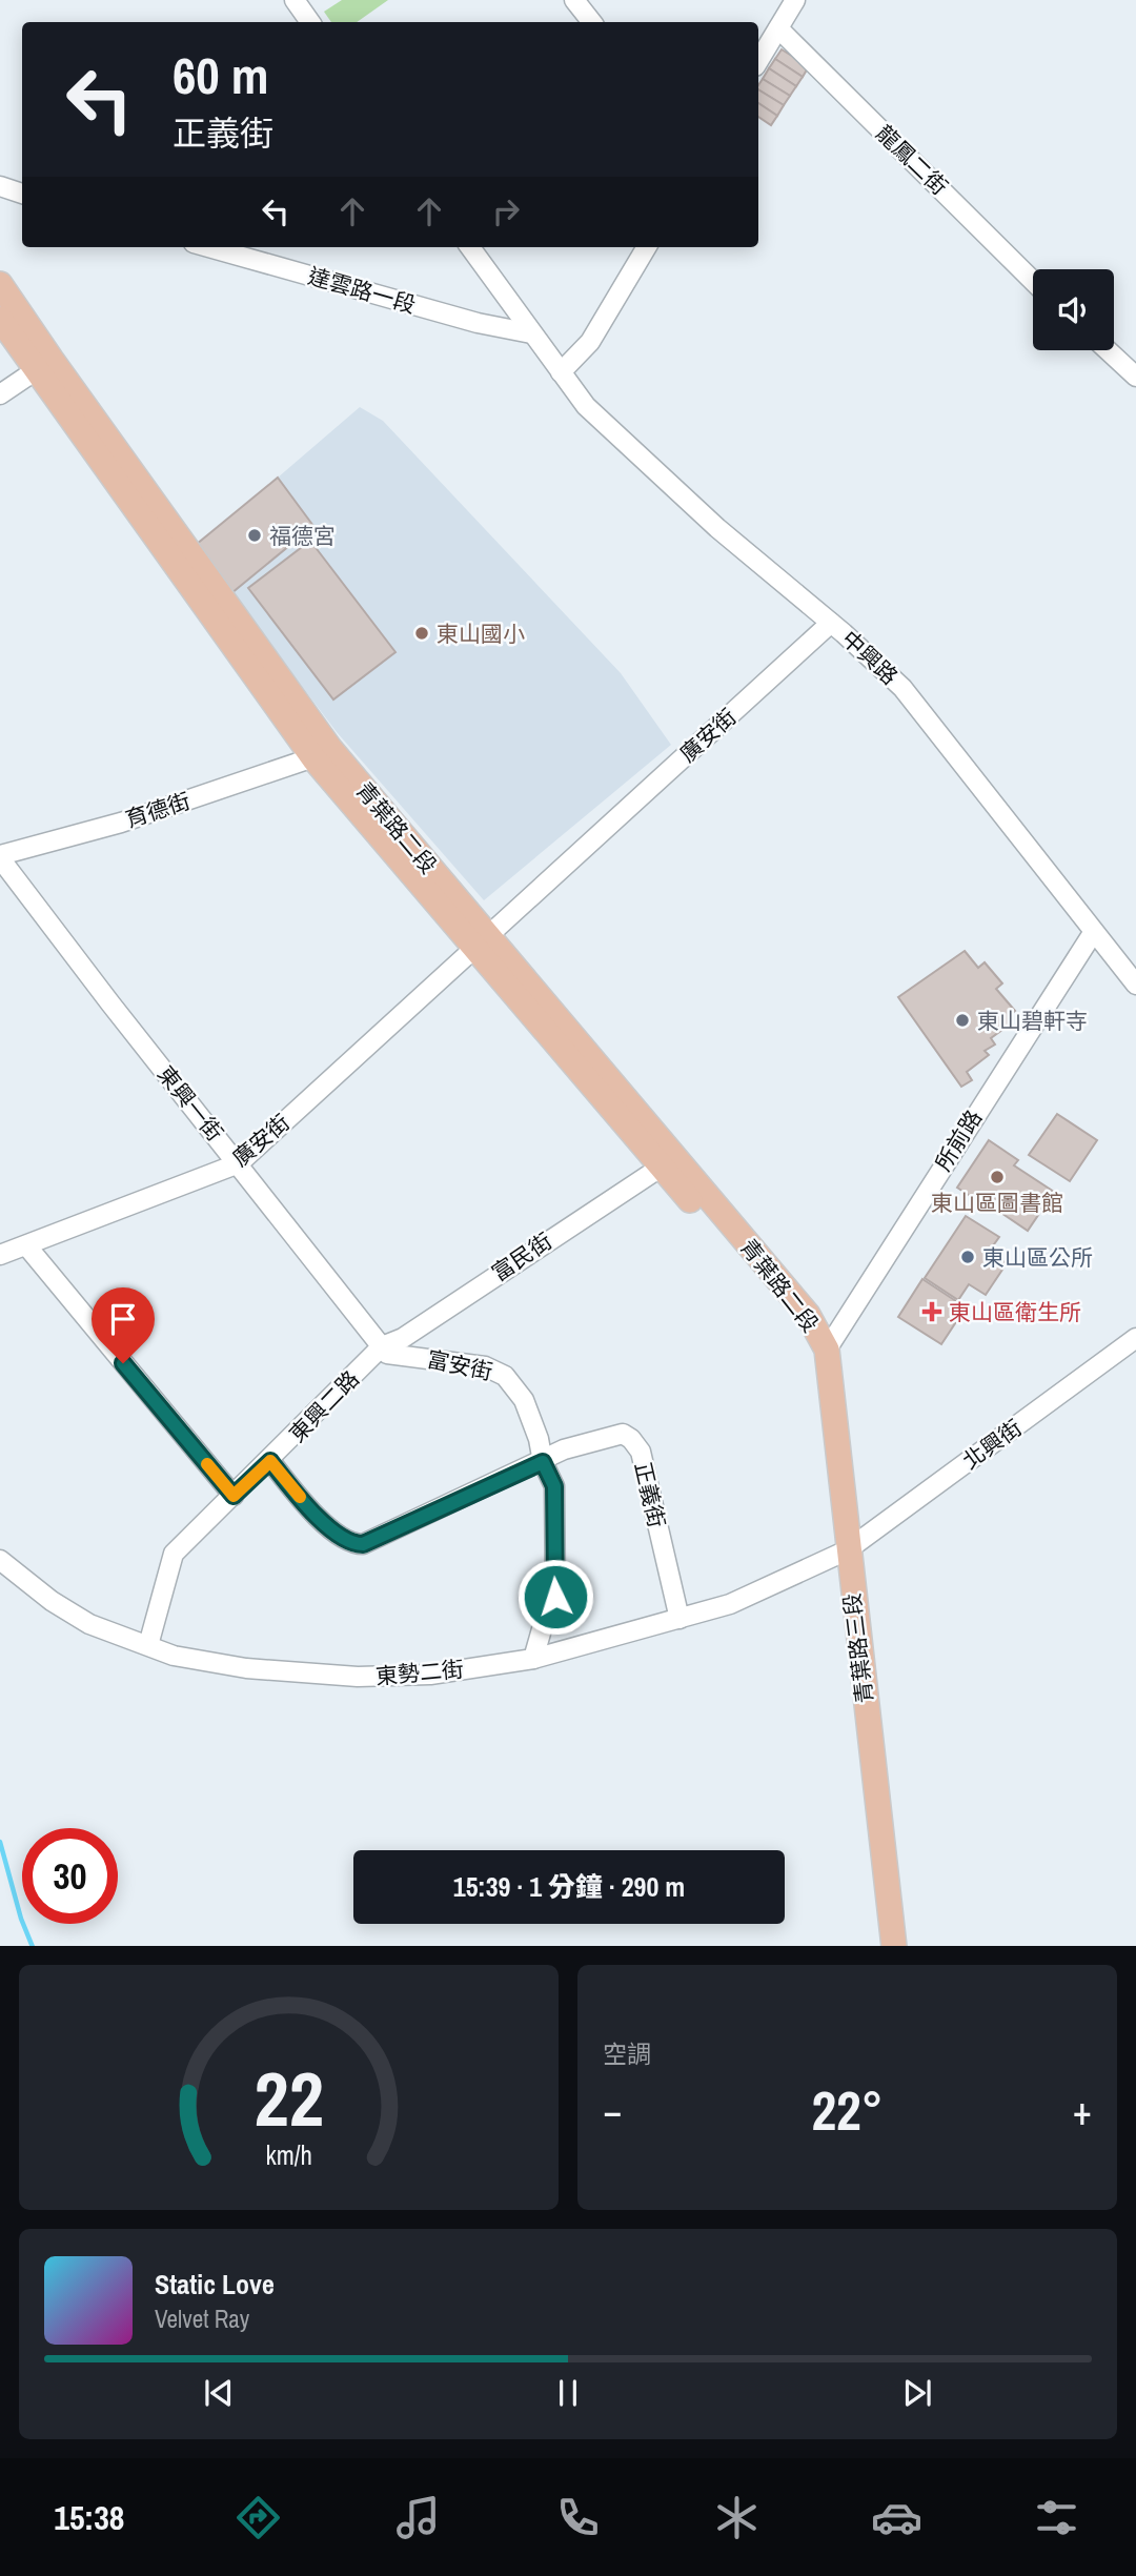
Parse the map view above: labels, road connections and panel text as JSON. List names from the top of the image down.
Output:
{
  "streets": {
    "main road": ["青葉路二段", "青葉路三段"],
    "street": [
      "龍鳳二街",
      "達雲路一段",
      "中興路",
      "廣安街",
      "育德街",
      "東興一街",
      "所前路",
      "富民街",
      "富安街",
      "東興二路",
      "北興街",
      "正義街",
      "東勢二街"
    ]
  },
  "crossings": [
    ["達雲路一段", "中興路"],
    ["中興路", "廣安街"],
    ["中興路", "所前路"],
    ["廣安街", "青葉路二段"],
    ["廣安街", "東興一街"],
    ["育德街", "青葉路二段"],
    ["育德街", "東興一街"],
    ["青葉路二段", "所前路"],
    ["青葉路二段", "富民街"],
    ["青葉路二段", "青葉路三段"],
    ["東興一街", "富民街"],
    ["東興一街", "富安街"],
    ["東興一街", "東興二路"],
    ["所前路", "青葉路三段"],
    ["富民街", "富安街"],
    ["富民街", "東興二路"],
    ["富安街", "東興二路"],
    ["富安街", "正義街"],
    ["富安街", "東勢二街"],
    ["東興二路", "正義街"],
    ["東興二路", "東勢二街"],
    ["北興街", "青葉路三段"],
    ["北興街", "東勢二街"],
    ["正義街", "東勢二街"],
    ["青葉路三段", "東勢二街"]
  ],
  "places": {
    "other": [
      "福德宮",
      "東山國小",
      "東山碧軒寺",
      "東山區圖書館",
      "東山區公所"
    ],
    "health": ["東山區衛生所"]
  },
  "page": {
    "turn": ["60 m", "正義街"],
    "limit": "30",
    "trip": "15:39 · 1 分鐘 · 290 m",
    "tile": "空調",
    "heat": ["−", "22°", "+"],
    "song": ["Static Love", "Velvet Ray"],
    "tabs": "15:38",
    "gauge": ["22", "km/h"]
  }
}
